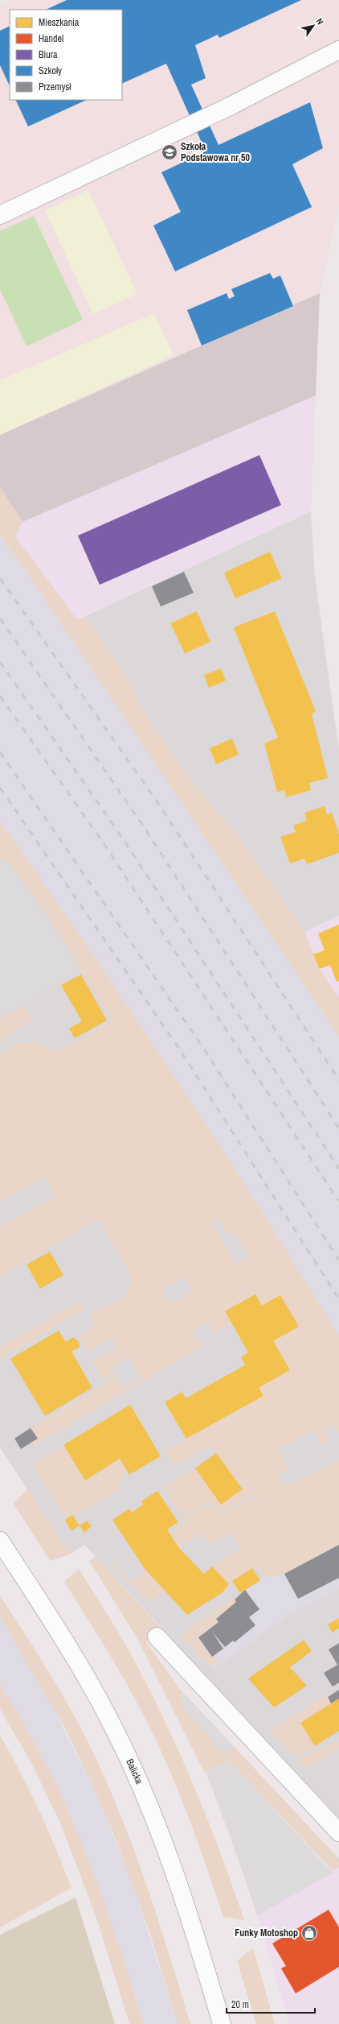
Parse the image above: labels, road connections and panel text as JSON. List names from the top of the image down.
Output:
{
  "streets": {
    "street": ["Balicka"]
  },
  "places": {
    "school or university": ["Szkoła Podstawowa nr 50"],
    "shop": ["Funky Motoshop"]
  },
  "legend": [
    "Mieszkania",
    "Handel",
    "Biura",
    "Szkoły",
    "Przemysł"
  ],
  "scale_bar": "20 m",
  "north": "top right"
}
